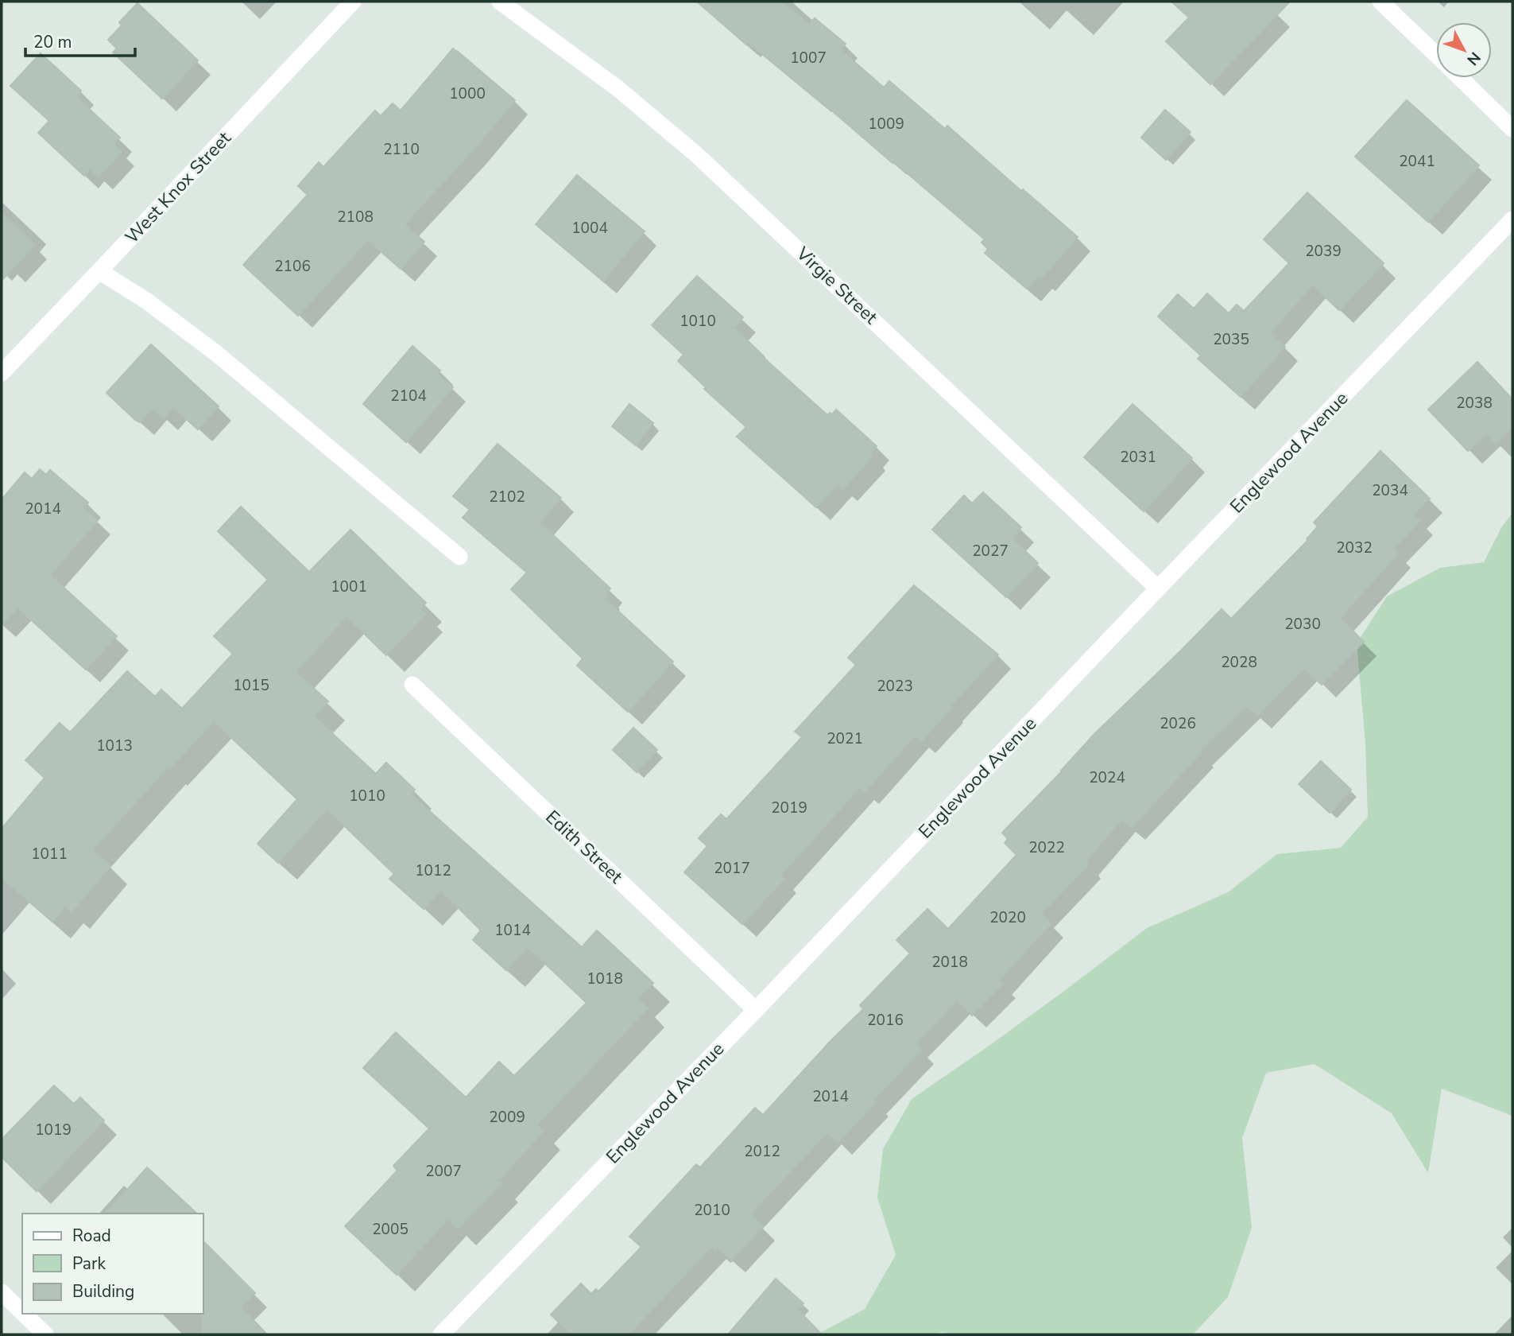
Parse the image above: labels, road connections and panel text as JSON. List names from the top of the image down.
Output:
{
  "streets": {
    "street": [
      "West Knox Street",
      "Virgie Street",
      "Englewood Avenue",
      "Edith Street"
    ]
  },
  "crossings": [
    ["Virgie Street", "Englewood Avenue"],
    ["Englewood Avenue", "Edith Street"]
  ],
  "house_numbers": [
    "1007",
    "1000",
    "1009",
    "2110",
    "2041",
    "2108",
    "1004",
    "2039",
    "2106",
    "1010",
    "2035",
    "2104",
    "2038",
    "2031",
    "2034",
    "2102",
    "2014",
    "2032",
    "2027",
    "1001",
    "2030",
    "2028",
    "1015",
    "2023",
    "2026",
    "2021",
    "1013",
    "2024",
    "1010",
    "2019",
    "2022",
    "1011",
    "2017",
    "1012",
    "2020",
    "1014",
    "2018",
    "1018",
    "2016",
    "2014",
    "2009",
    "1019",
    "2012",
    "2007",
    "2010",
    "2005"
  ],
  "legend": ["Road", "Park", "Building"],
  "scale_bar": "20 m",
  "north": "bottom right"
}
